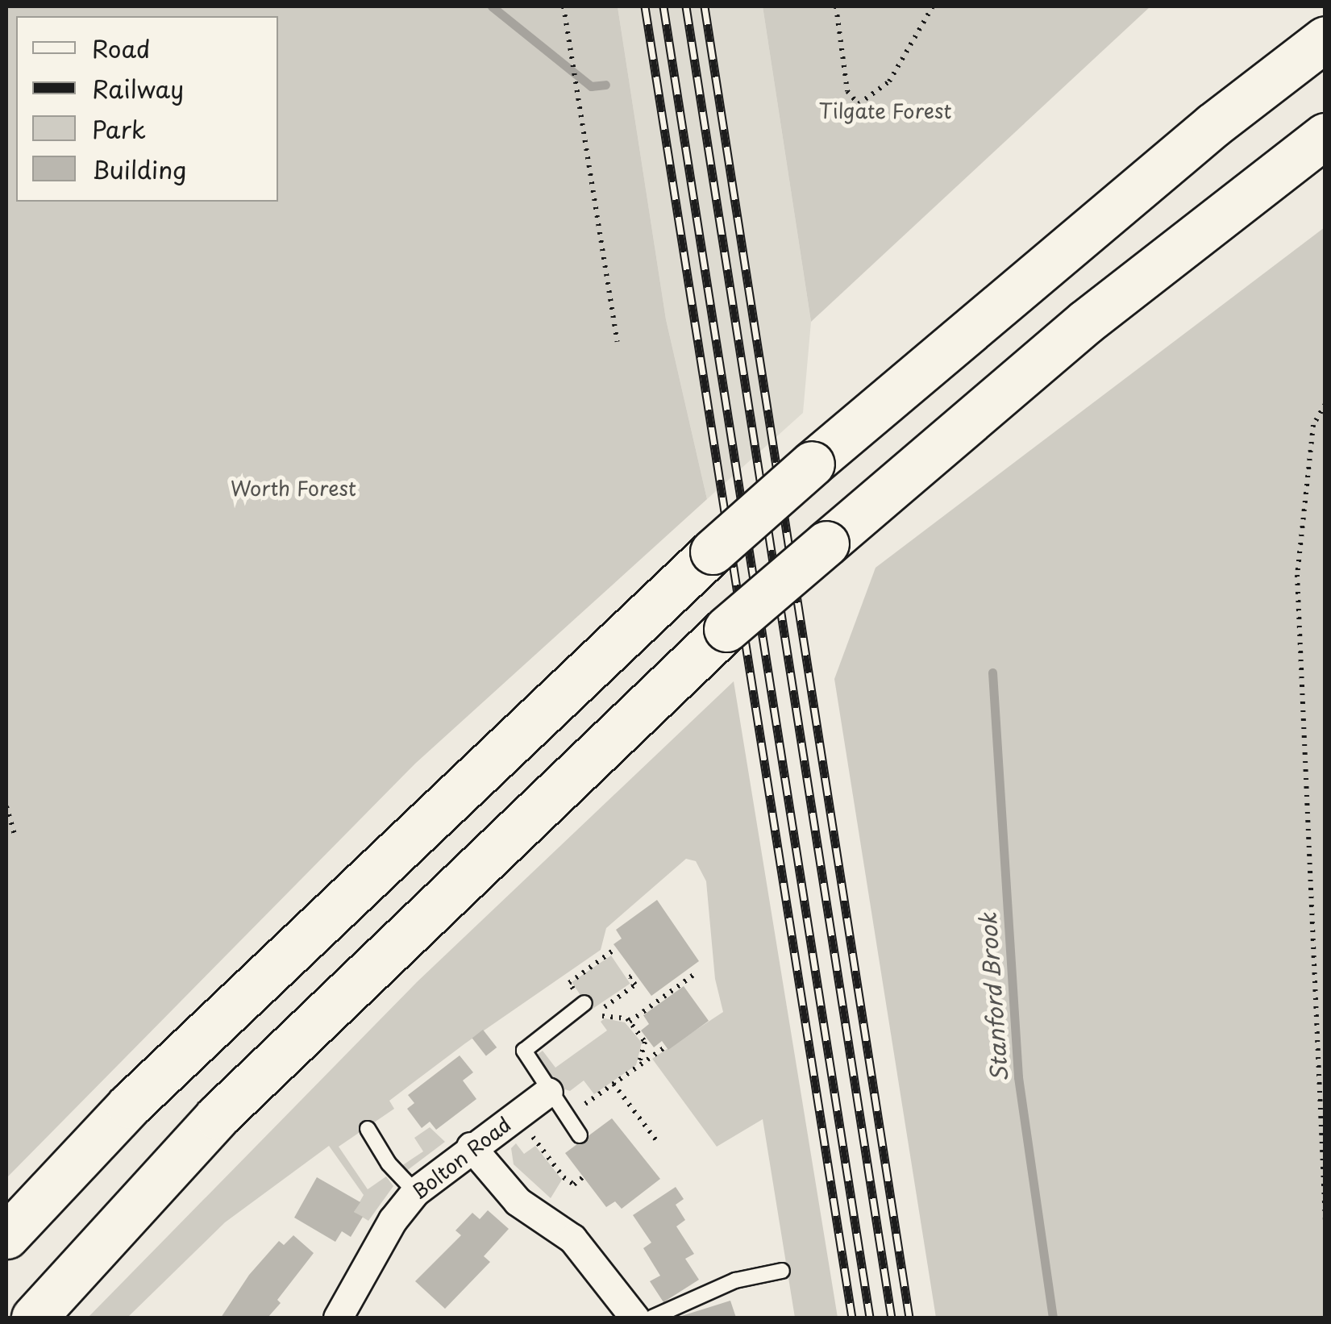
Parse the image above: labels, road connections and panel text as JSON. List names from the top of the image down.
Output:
{
  "streets": {
    "street": ["Bolton Road"]
  },
  "water": ["Stanford Brook"],
  "parks": ["Tilgate Forest", "Worth Forest"],
  "legend": [
    "Road",
    "Railway",
    "Park",
    "Building"
  ]
}
